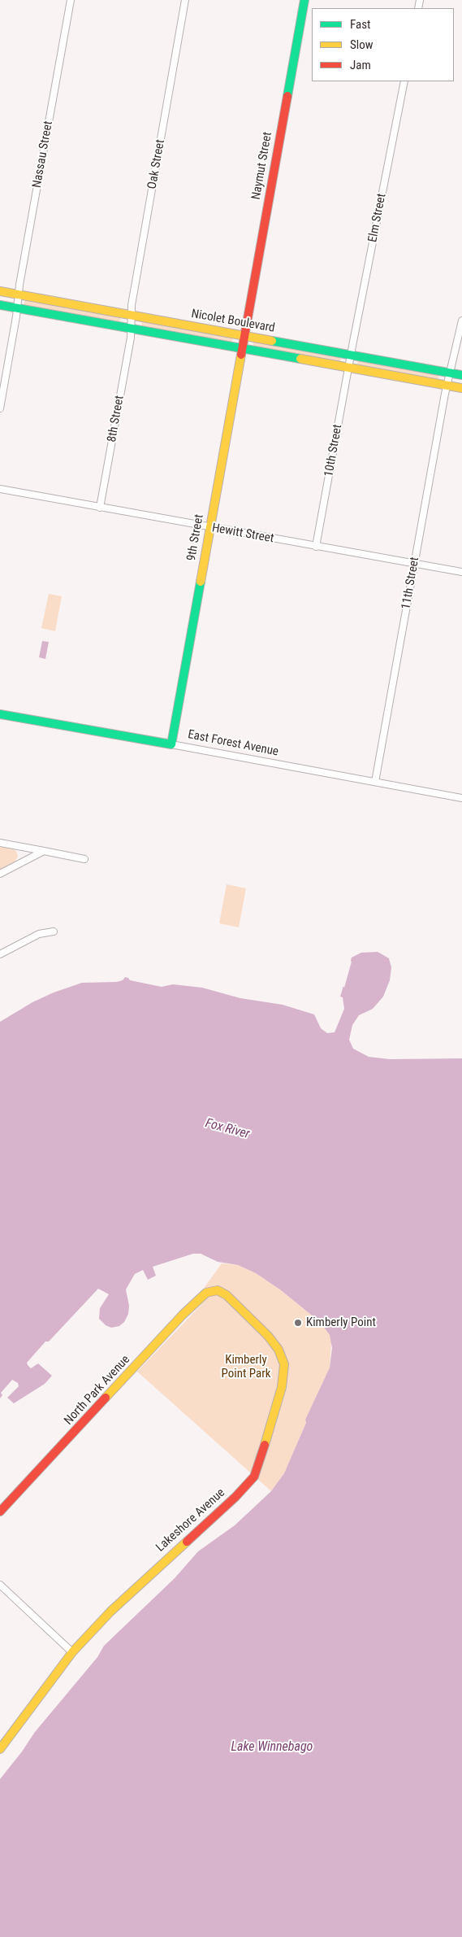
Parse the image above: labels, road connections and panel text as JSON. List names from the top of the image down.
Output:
{
  "streets": {
    "street": [
      "Nassau Street",
      "Oak Street",
      "Naymut Street",
      "Elm Street",
      "Nicolet Boulevard",
      "8th Street",
      "10th Street",
      "Hewitt Street",
      "9th Street",
      "11th Street",
      "East Forest Avenue",
      "North Park Avenue",
      "Lakeshore Avenue"
    ]
  },
  "crossings": [
    ["Nassau Street", "Nicolet Boulevard"],
    ["Oak Street", "Nicolet Boulevard"],
    ["Oak Street", "8th Street"],
    ["Naymut Street", "Nicolet Boulevard"],
    ["Naymut Street", "9th Street"],
    ["Elm Street", "Nicolet Boulevard"],
    ["Elm Street", "10th Street"],
    ["Nicolet Boulevard", "10th Street"],
    ["Nicolet Boulevard", "9th Street"],
    ["Nicolet Boulevard", "11th Street"],
    ["8th Street", "Hewitt Street"],
    ["10th Street", "Hewitt Street"],
    ["Hewitt Street", "9th Street"],
    ["Hewitt Street", "11th Street"],
    ["9th Street", "East Forest Avenue"],
    ["11th Street", "East Forest Avenue"],
    ["North Park Avenue", "Lakeshore Avenue"]
  ],
  "water": ["Fox River", "Lake Winnebago"],
  "parks": ["Kimberly Point Park"],
  "places": ["Kimberly Point"],
  "legend": ["Fast", "Slow", "Jam"]
}
